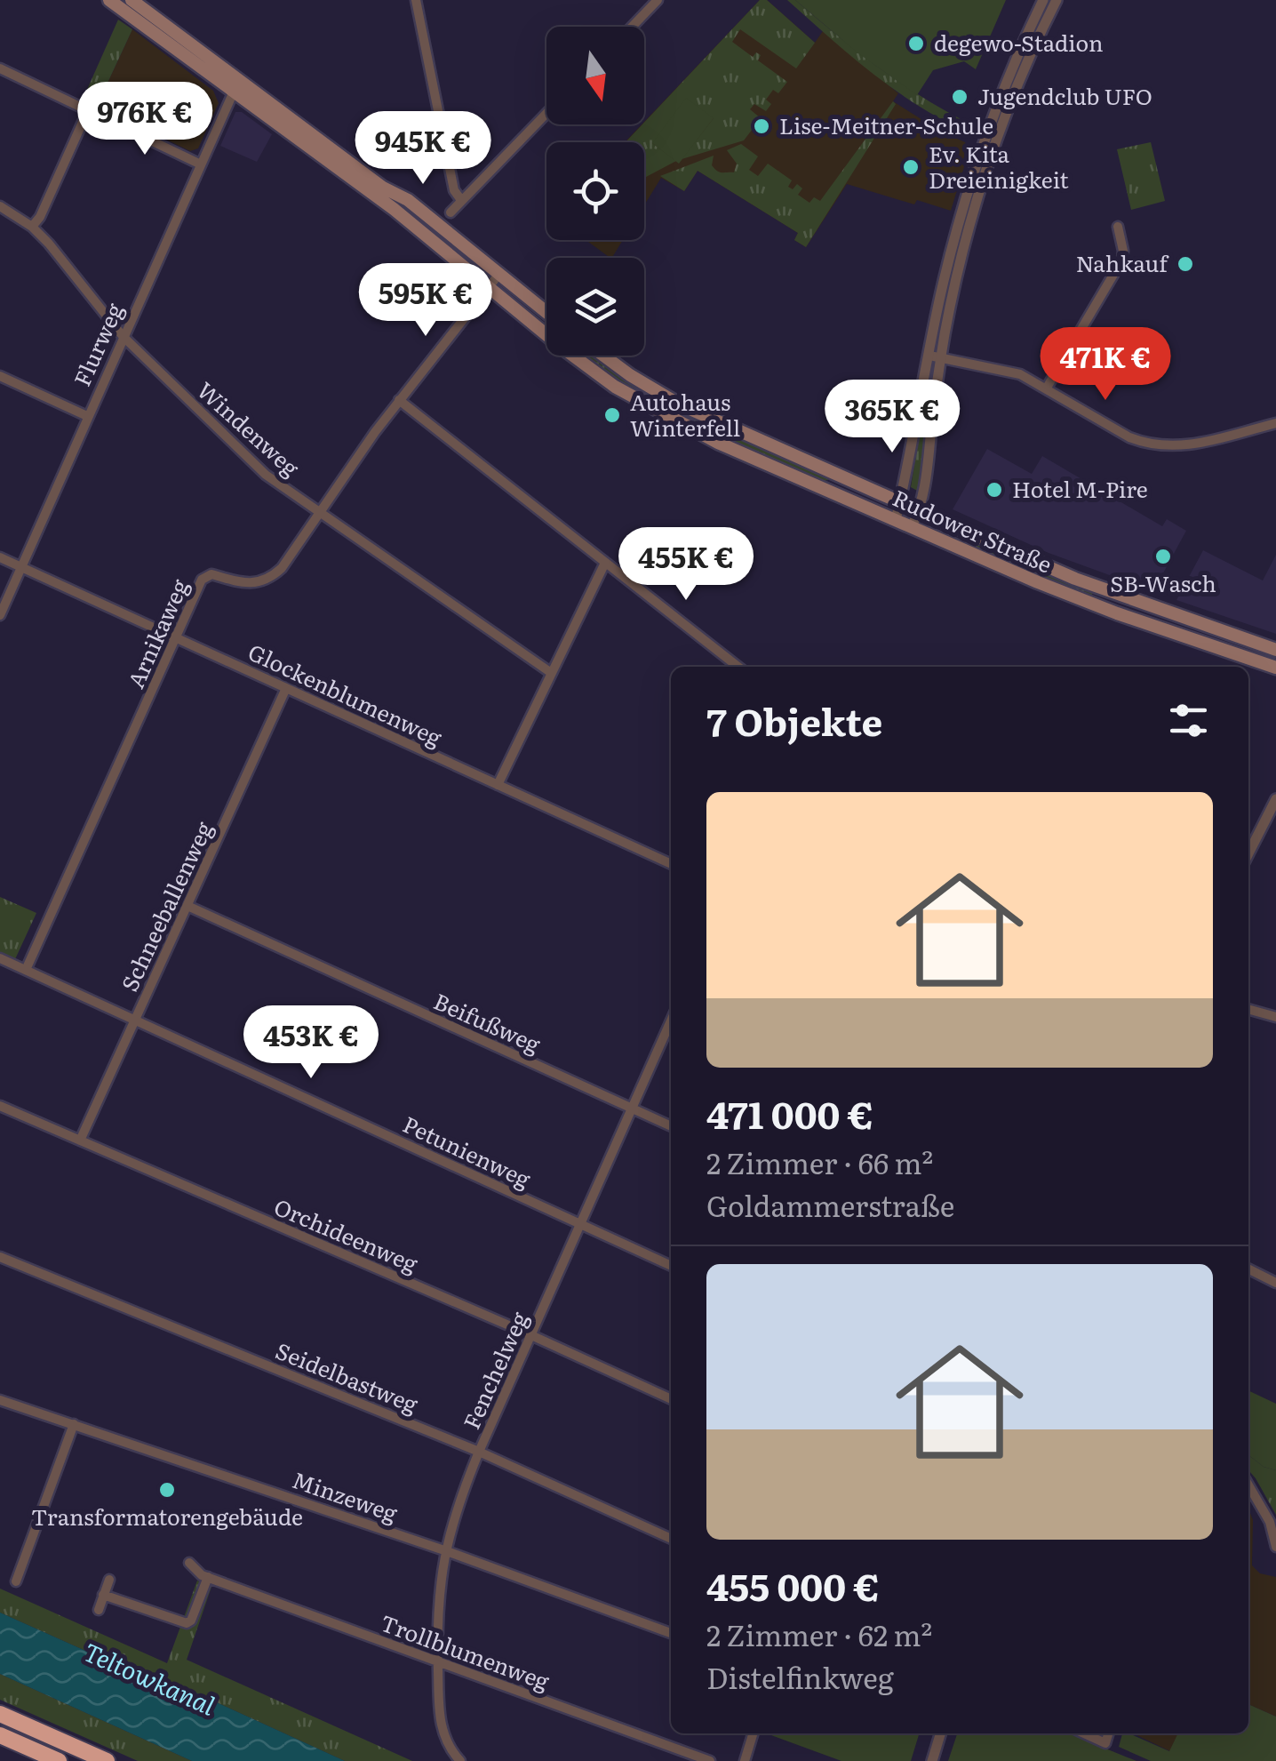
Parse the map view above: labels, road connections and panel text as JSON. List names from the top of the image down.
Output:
{
  "streets": {
    "main road": ["Rudower Straße"],
    "street": [
      "Flurweg",
      "Windenweg",
      "Arnikaweg",
      "Glockenblumenweg",
      "Schneeballenweg",
      "Beifußweg",
      "Petunienweg",
      "Orchideenweg",
      "Fenchelweg",
      "Seidelbastweg",
      "Minzeweg",
      "Trollblumenweg"
    ]
  },
  "crossings": [
    ["Flurweg", "Windenweg"],
    ["Flurweg", "Rudower Straße"],
    ["Flurweg", "Glockenblumenweg"],
    ["Windenweg", "Arnikaweg"],
    ["Rudower Straße", "Arnikaweg"],
    ["Arnikaweg", "Glockenblumenweg"],
    ["Arnikaweg", "Petunienweg"],
    ["Glockenblumenweg", "Schneeballenweg"],
    ["Schneeballenweg", "Beifußweg"],
    ["Schneeballenweg", "Petunienweg"],
    ["Schneeballenweg", "Orchideenweg"],
    ["Beifußweg", "Fenchelweg"],
    ["Petunienweg", "Fenchelweg"],
    ["Orchideenweg", "Fenchelweg"],
    ["Fenchelweg", "Seidelbastweg"],
    ["Fenchelweg", "Minzeweg"],
    ["Fenchelweg", "Trollblumenweg"]
  ],
  "water": ["Teltowkanal"],
  "places": [
    "degewo-Stadion",
    "Jugendclub UFO",
    "Lise-Meitner-Schule",
    "Ev. Kita Dreieinigkeit",
    "Nahkauf",
    "Autohaus Winterfell",
    "Hotel M-Pire",
    "SB-Wasch",
    "Transformatorengebäude"
  ],
  "north": "bottom",
  "page": {
    "price": [
      "976K €",
      "945K €",
      "595K €",
      "471K €",
      "365K €",
      "455K €",
      "453K €"
    ],
    "heading": "7 Objekte",
    "list": [
      {
        "name": "471 000 €",
        "note": "2 Zimmer · 66 m² · Goldammerstraße"
      },
      {
        "name": "455 000 €",
        "note": "2 Zimmer · 62 m² · Distelfinkweg"
      }
    ]
  }
}
